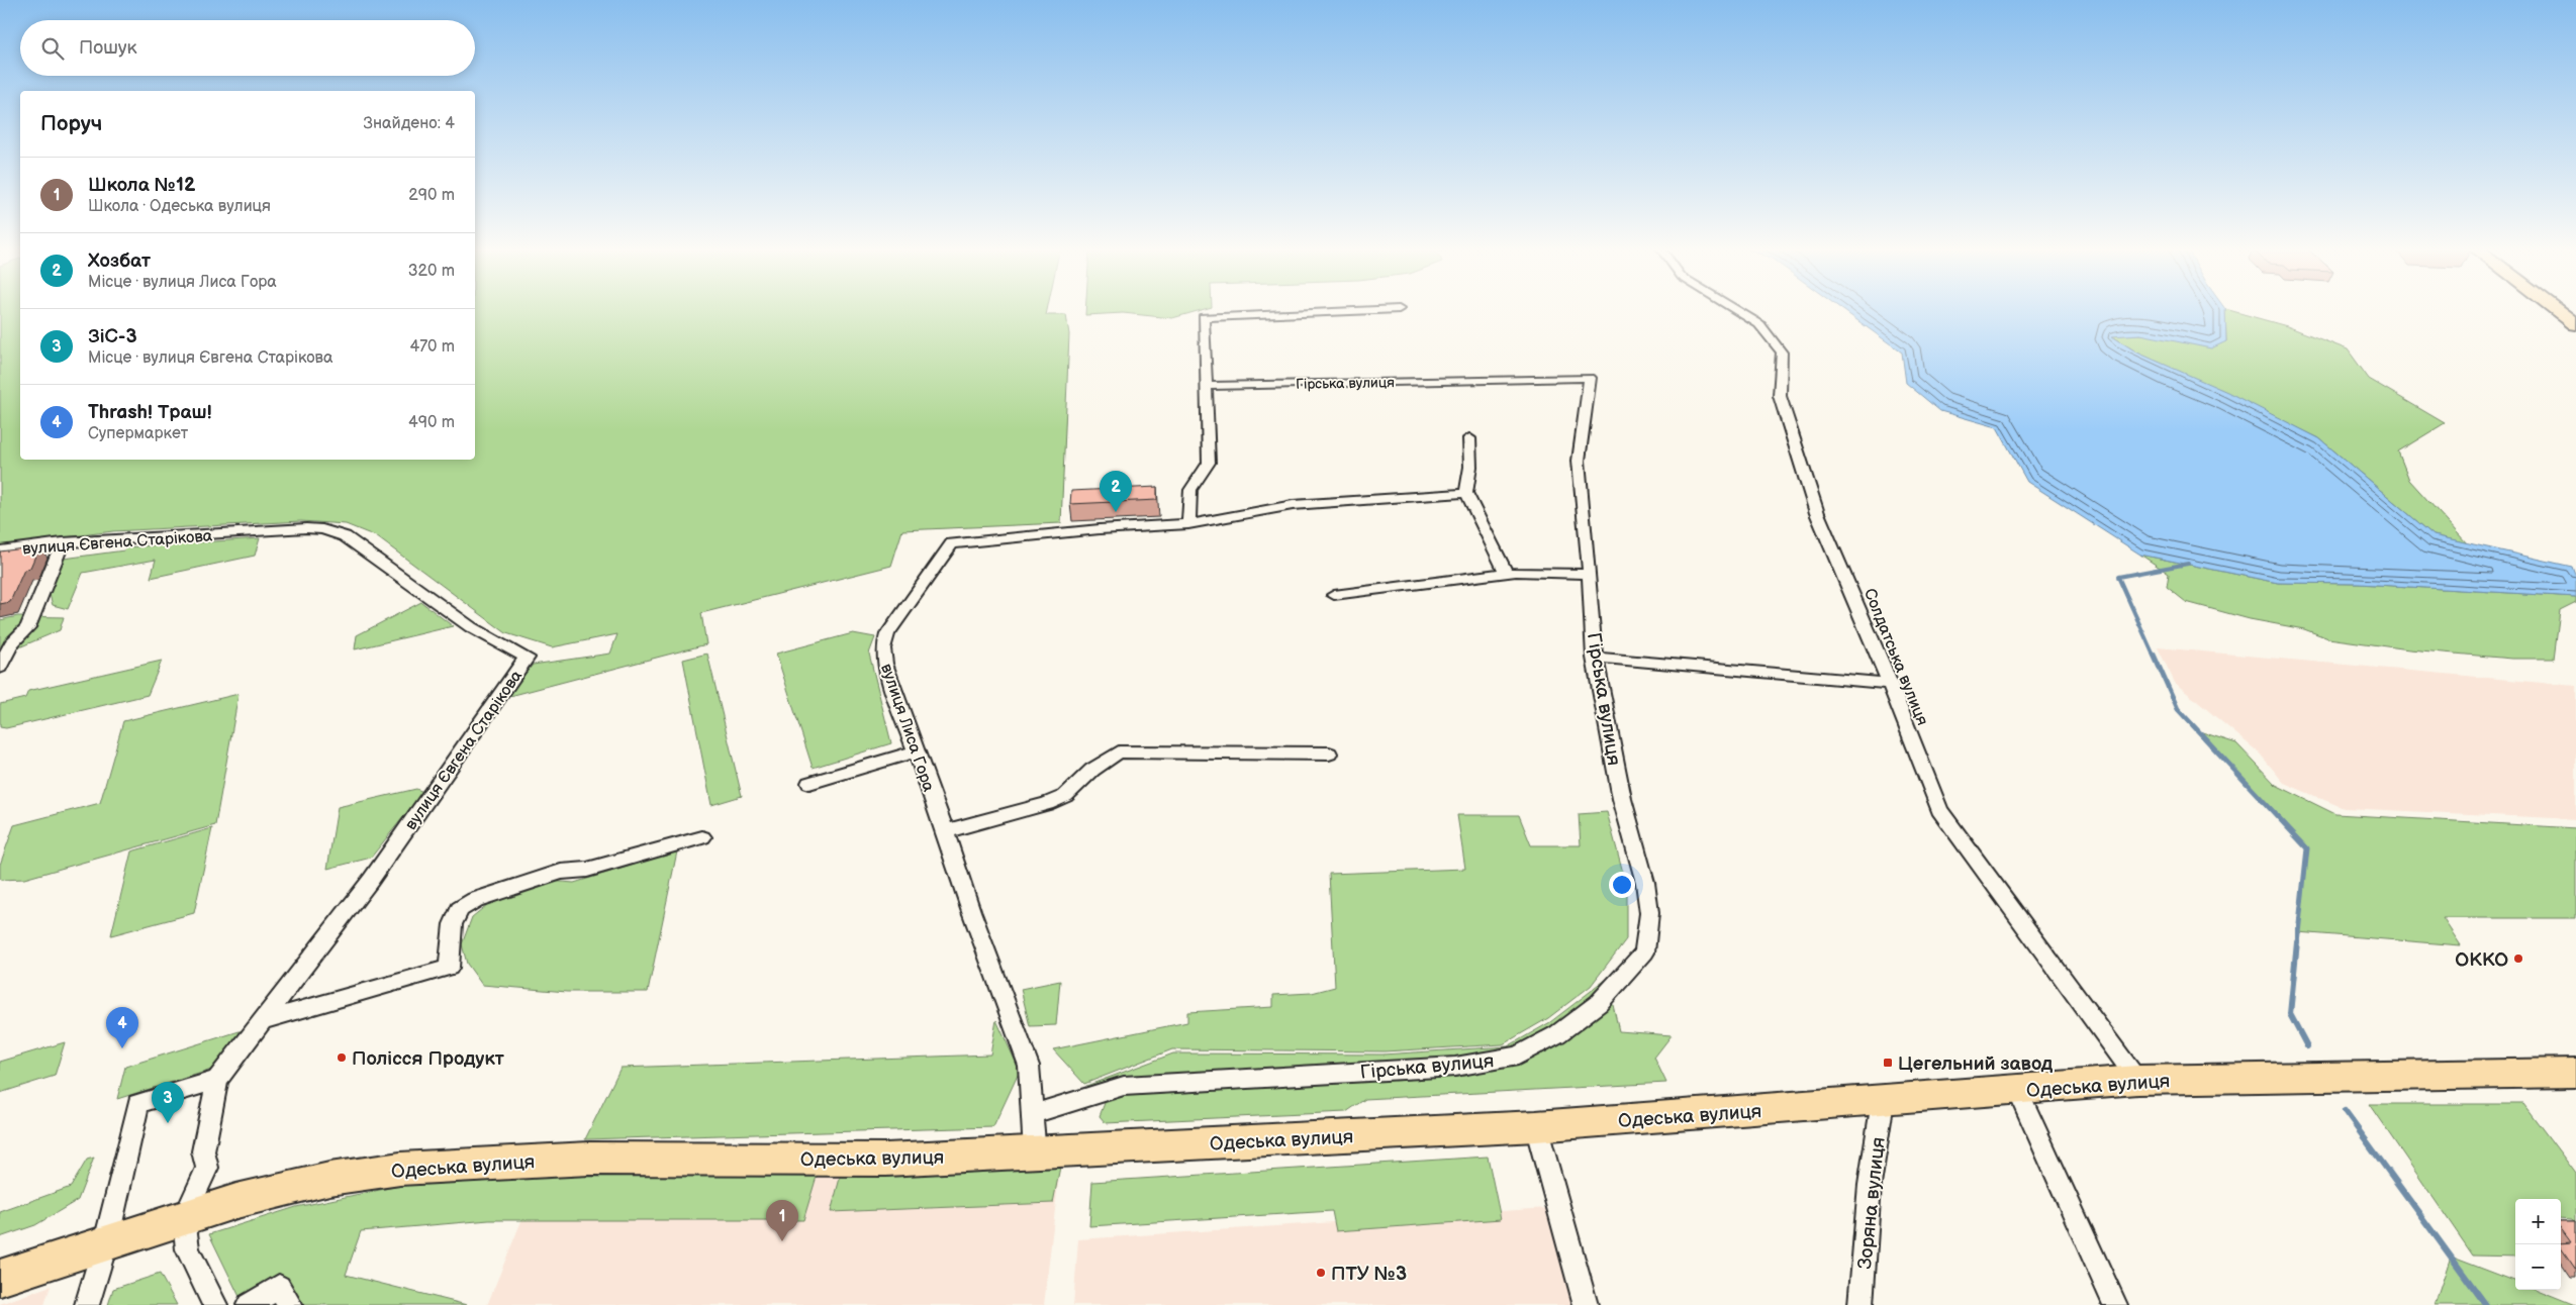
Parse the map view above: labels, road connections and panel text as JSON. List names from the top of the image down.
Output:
{
  "streets": {
    "main road": ["Одеська вулиця"],
    "street": [
      "Гірська вулиця",
      "вулиця Євгена Старікова",
      "Солдатська вулиця",
      "вулиця Лиса Гора",
      "Зоряна вулиця"
    ]
  },
  "crossings": [
    ["Гірська вулиця", "вулиця Лиса Гора"],
    ["вулиця Євгена Старікова", "Одеська вулиця"],
    ["Солдатська вулиця", "Одеська вулиця"],
    ["вулиця Лиса Гора", "Одеська вулиця"],
    ["Одеська вулиця", "Зоряна вулиця"]
  ],
  "places": {
    "other": ["ОККО", "Полісся Продукт", "ПТУ №3"],
    "transit": ["Цегельний завод"]
  },
  "page": {
    "search": "Пошук",
    "heading": ["Поруч", "Знайдено: 4"],
    "list": [
      {
        "mark": "1",
        "name": "Школа №12",
        "note": "Школа · Одеська вулиця",
        "value": "290 m"
      },
      {
        "mark": "2",
        "name": "Хозбат",
        "note": "Місце · вулиця Лиса Гора",
        "value": "320 m"
      },
      {
        "mark": "3",
        "name": "ЗіС-3",
        "note": "Місце · вулиця Євгена Старікова",
        "value": "470 m"
      },
      {
        "mark": "4",
        "name": "Thrash! Траш!",
        "note": "Супермаркет",
        "value": "490 m"
      }
    ],
    "pins": [
      "2",
      "4",
      "3",
      "1"
    ],
    "map_buttons": ["+", "−"]
  }
}
